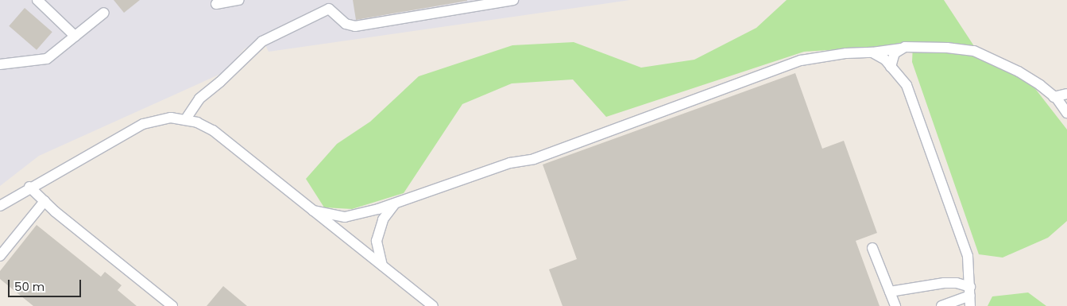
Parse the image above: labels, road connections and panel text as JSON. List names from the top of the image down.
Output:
{
  "scale_bar": "50 m"
}
